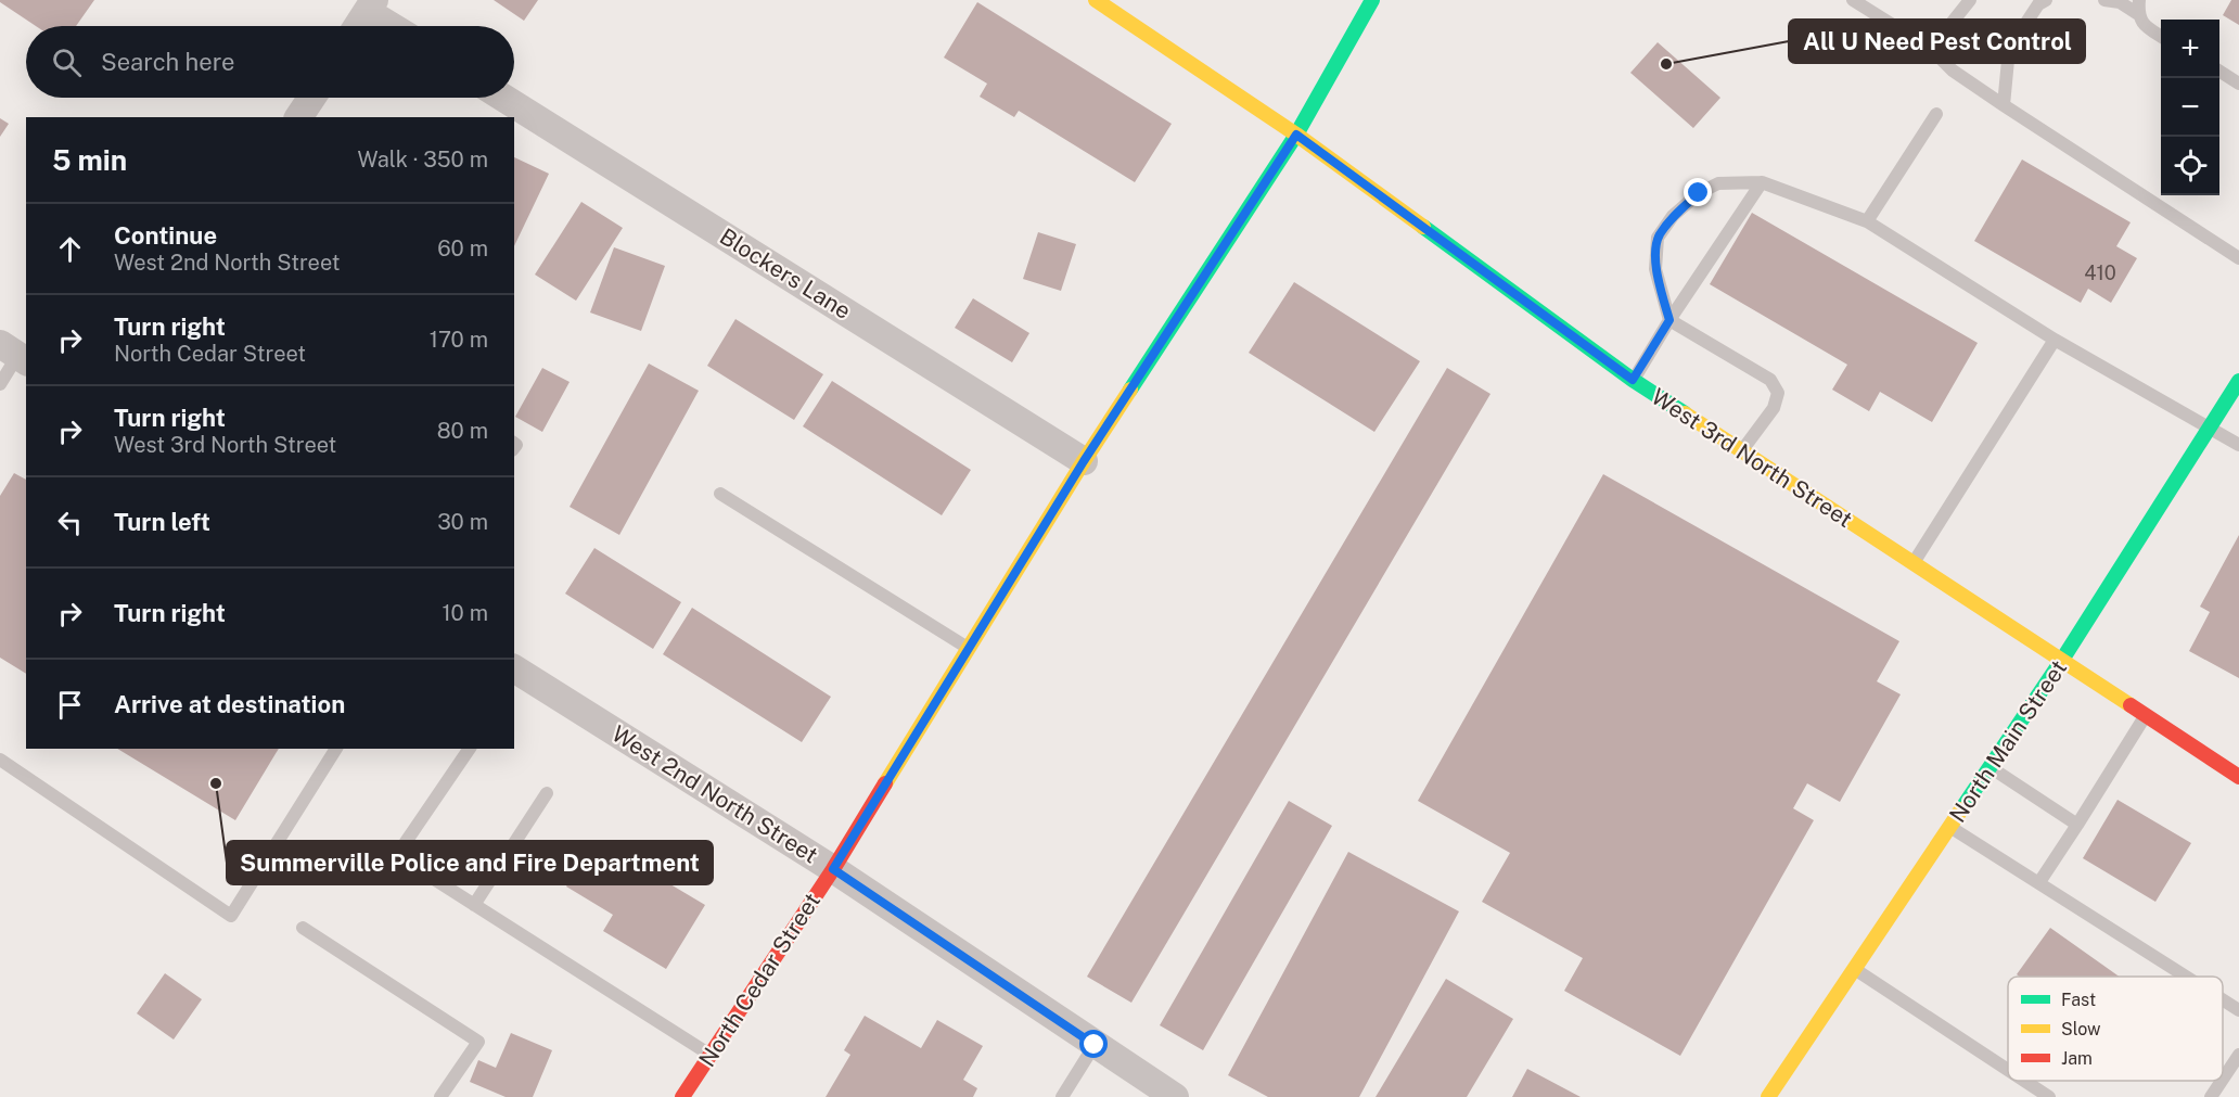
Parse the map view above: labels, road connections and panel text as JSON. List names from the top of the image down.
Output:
{
  "streets": {
    "street": [
      "Blockers Lane",
      "West 3rd North Street",
      "North Main Street",
      "West 2nd North Street",
      "North Cedar Street"
    ]
  },
  "crossings": [
    ["Blockers Lane", "North Cedar Street"],
    ["West 3rd North Street", "North Main Street"],
    ["West 3rd North Street", "North Cedar Street"],
    ["West 2nd North Street", "North Cedar Street"]
  ],
  "places": ["All U Need Pest Control", "Summerville Police and Fire Department"],
  "house_numbers": ["410"],
  "legend": ["Fast", "Slow", "Jam"],
  "page": {
    "map_buttons": ["+", "−"],
    "search": "Search here",
    "heading": ["5 min", "Walk · 350 m"],
    "list": [
      ["Continue", "West 2nd North Street", "60 m"],
      ["Turn right", "North Cedar Street", "170 m"],
      ["Turn right", "West 3rd North Street", "80 m"],
      ["Turn left", "30 m"],
      ["Turn right", "10 m"],
      "Arrive at destination"
    ]
  }
}
